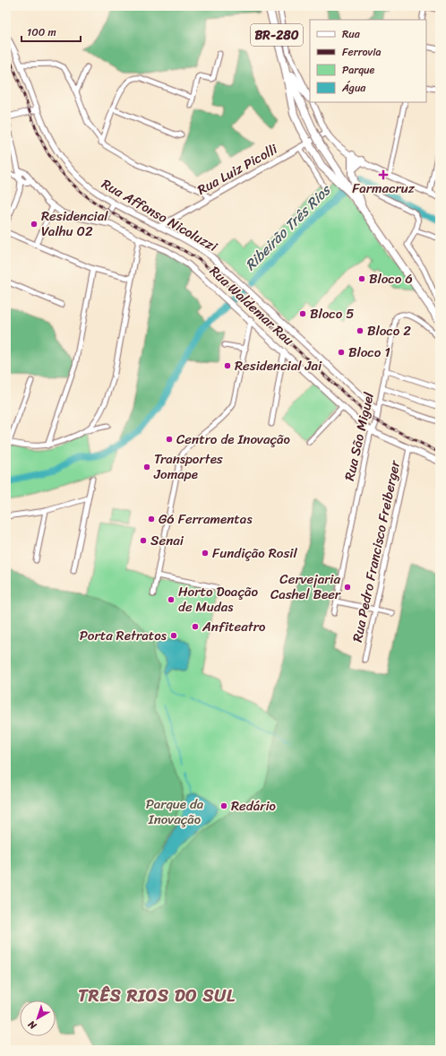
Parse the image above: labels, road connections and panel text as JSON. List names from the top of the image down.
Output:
{
  "streets": {
    "highway": ["BR-280"],
    "street": [
      "Rua Luiz Picolli",
      "Rua Affonso Nicoluzzi",
      "Rua Waldemar Rau",
      "Rua São Miguel",
      "Rua Pedro Francisco Freiberger"
    ]
  },
  "crossings": [
    ["Rua Luiz Picolli", "Rua Affonso Nicoluzzi"],
    ["Rua Affonso Nicoluzzi", "Rua São Miguel"],
    ["Rua Waldemar Rau", "Rua São Miguel"],
    ["Rua Waldemar Rau", "Rua Pedro Francisco Freiberger"]
  ],
  "districts": ["TRÊS RIOS DO SUL"],
  "water": ["Ribeirão Três Rios"],
  "parks": ["Parque da Inovação"],
  "places": {
    "health": ["Farmacruz"],
    "other": [
      "Residencial Valhu 02",
      "Bloco 6",
      "Bloco 5",
      "Bloco 2",
      "Bloco 1",
      "Residencial Jai",
      "Centro de Inovação",
      "Transportes Jomape",
      "G6 Ferramentas",
      "Senai",
      "Fundição Rosil",
      "Cervejaria Cashel Beer",
      "Horto Doação de Mudas",
      "Anfiteatro",
      "Porta Retratos",
      "Redário"
    ]
  },
  "legend": [
    "Rua",
    "Ferrovia",
    "Parque",
    "Água"
  ],
  "scale_bar": "100 m",
  "north": "bottom left"
}
